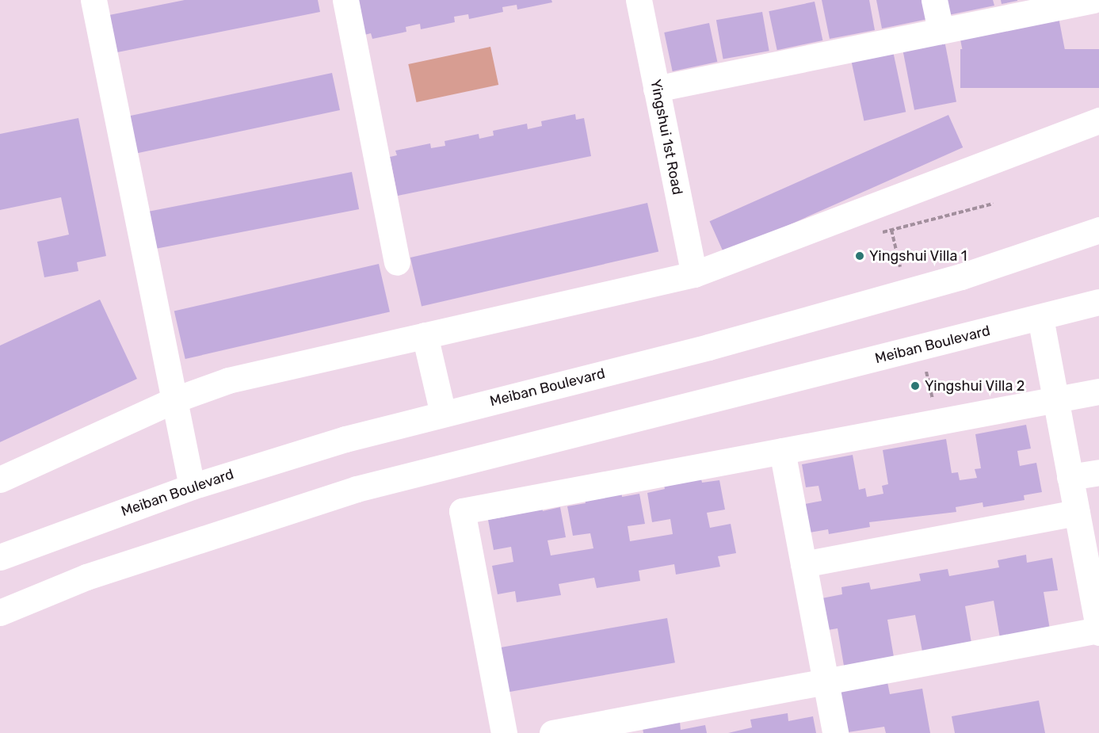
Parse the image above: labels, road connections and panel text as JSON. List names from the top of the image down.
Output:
{
  "streets": {
    "main road": ["Yingshui 1st Road", "Meiban Boulevard"]
  },
  "places": ["Yingshui Villa 1", "Yingshui Villa 2"]
}
